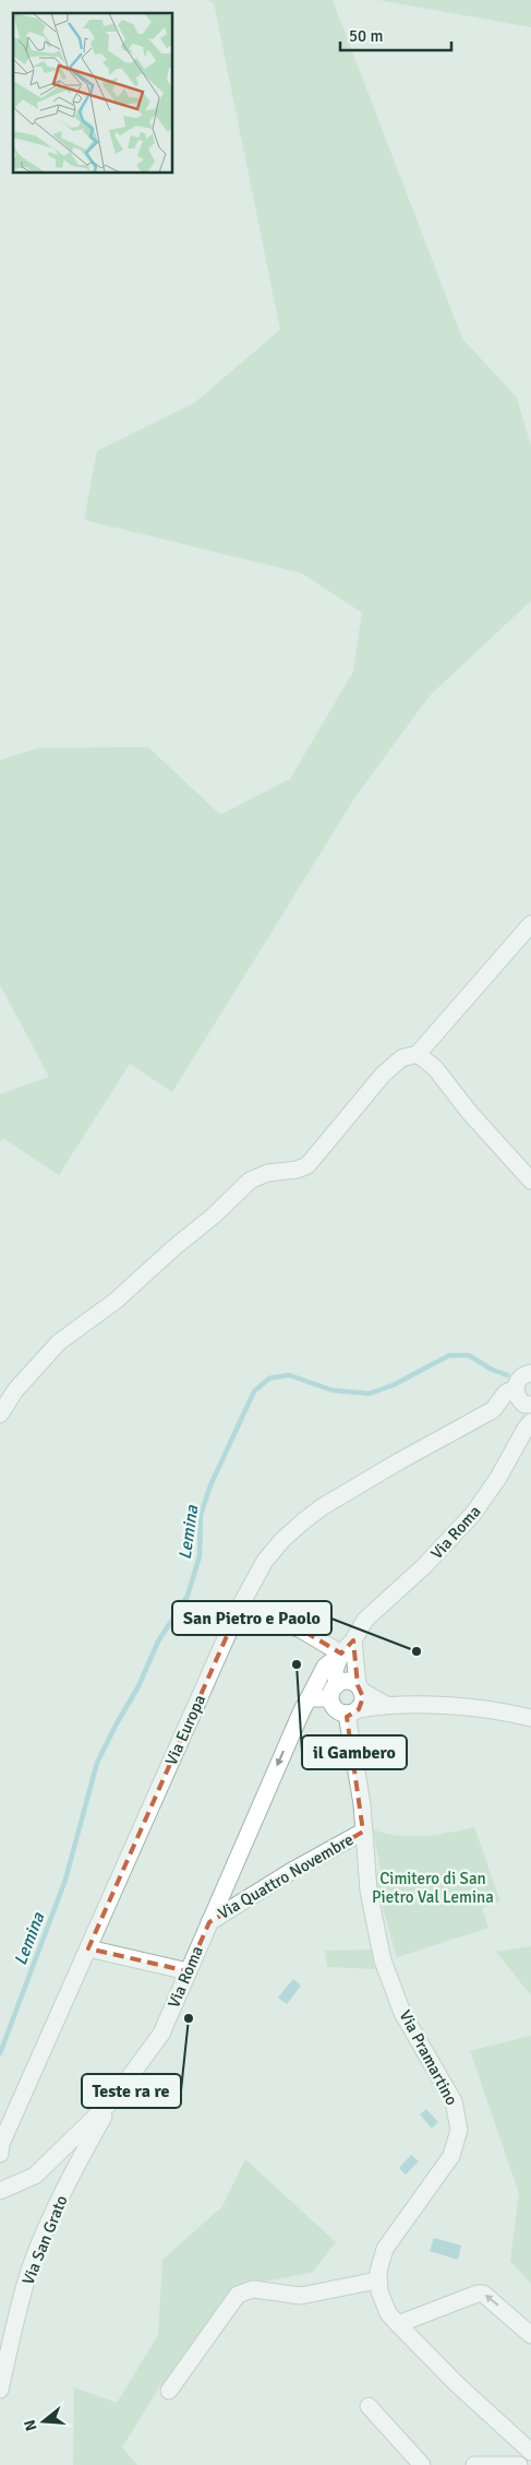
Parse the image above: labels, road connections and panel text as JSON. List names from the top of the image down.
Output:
{
  "streets": {
    "street": [
      "Via Roma",
      "Via Europa",
      "Via Quattro Novembre",
      "Via Pramartino",
      "Via San Grato"
    ]
  },
  "crossings": [
    ["Via Roma", "Via Europa"],
    ["Via Roma", "Via Quattro Novembre"],
    ["Via Roma", "Via San Grato"],
    ["Via Quattro Novembre", "Via Pramartino"]
  ],
  "water": ["Lemina"],
  "parks": ["Cimitero di San Pietro Val Lemina"],
  "places": ["San Pietro e Paolo", "il Gambero", "Teste ra re"],
  "scale_bar": "50 m",
  "north": "left"
}
